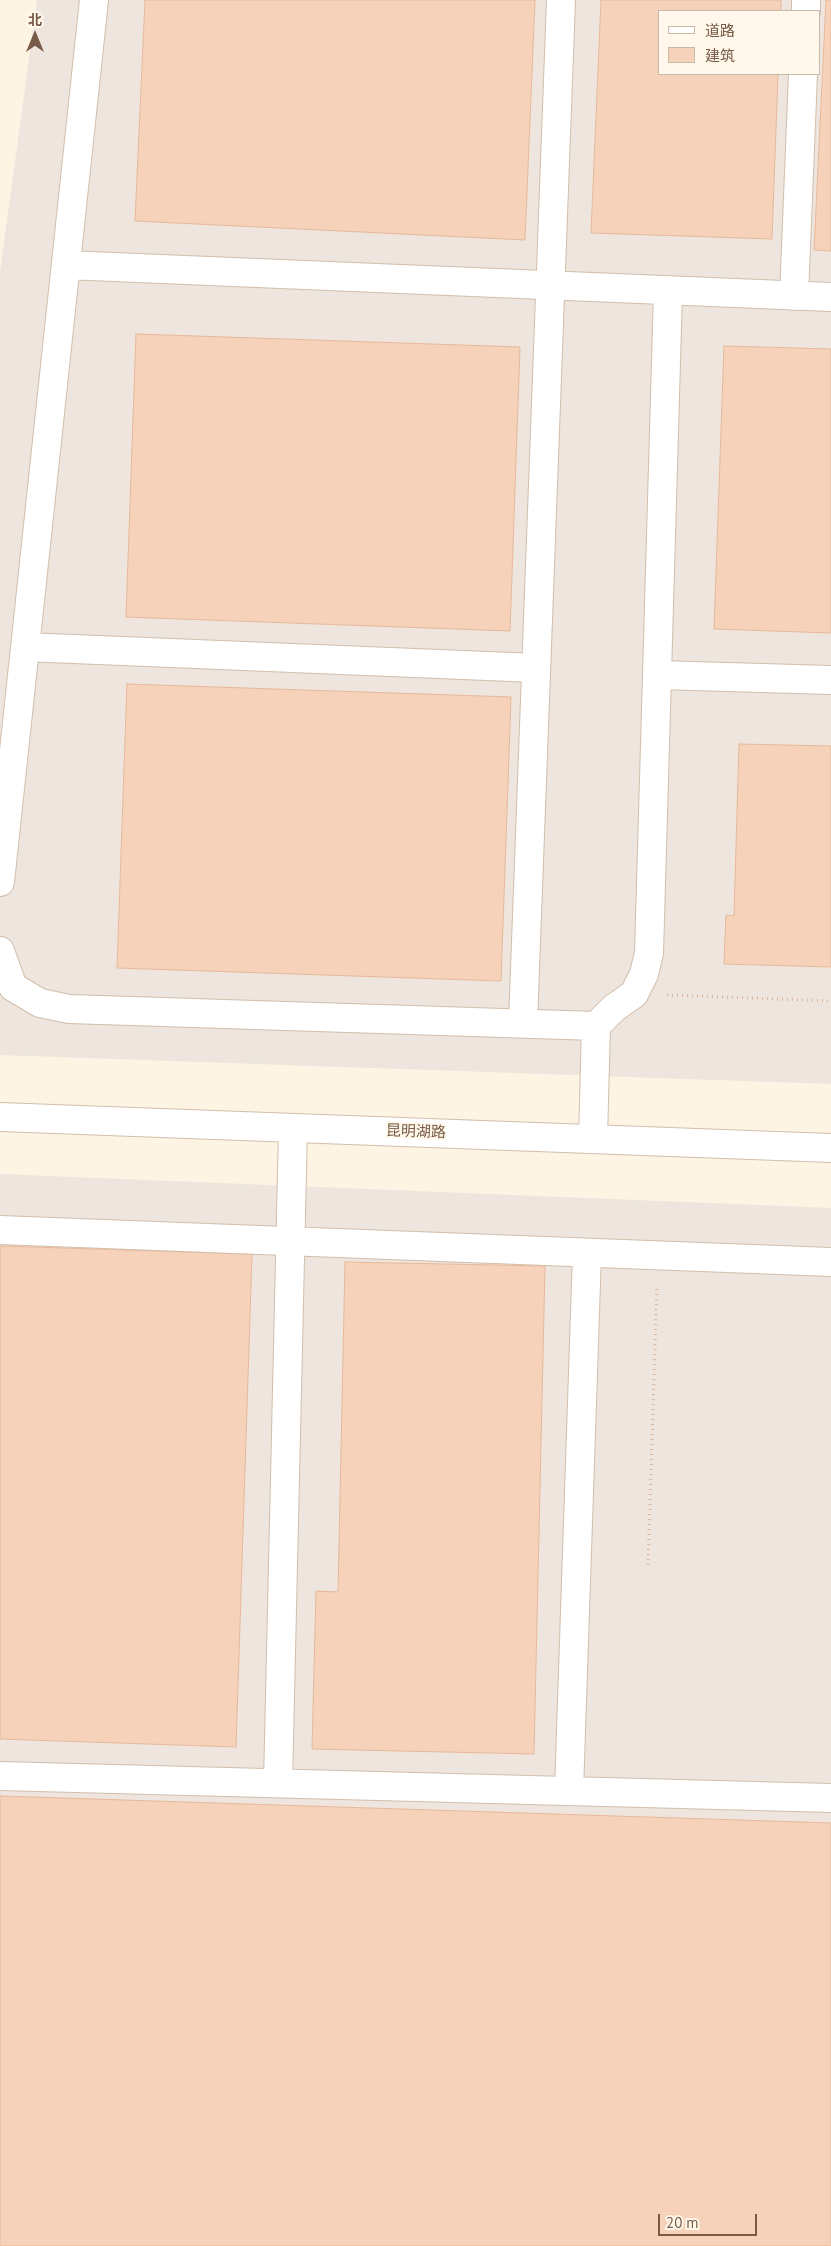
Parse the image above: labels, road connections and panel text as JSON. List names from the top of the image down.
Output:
{
  "streets": {
    "street": ["昆明湖路"]
  },
  "legend": ["道路", "建筑"],
  "scale_bar": "20 m",
  "north": "top"
}
